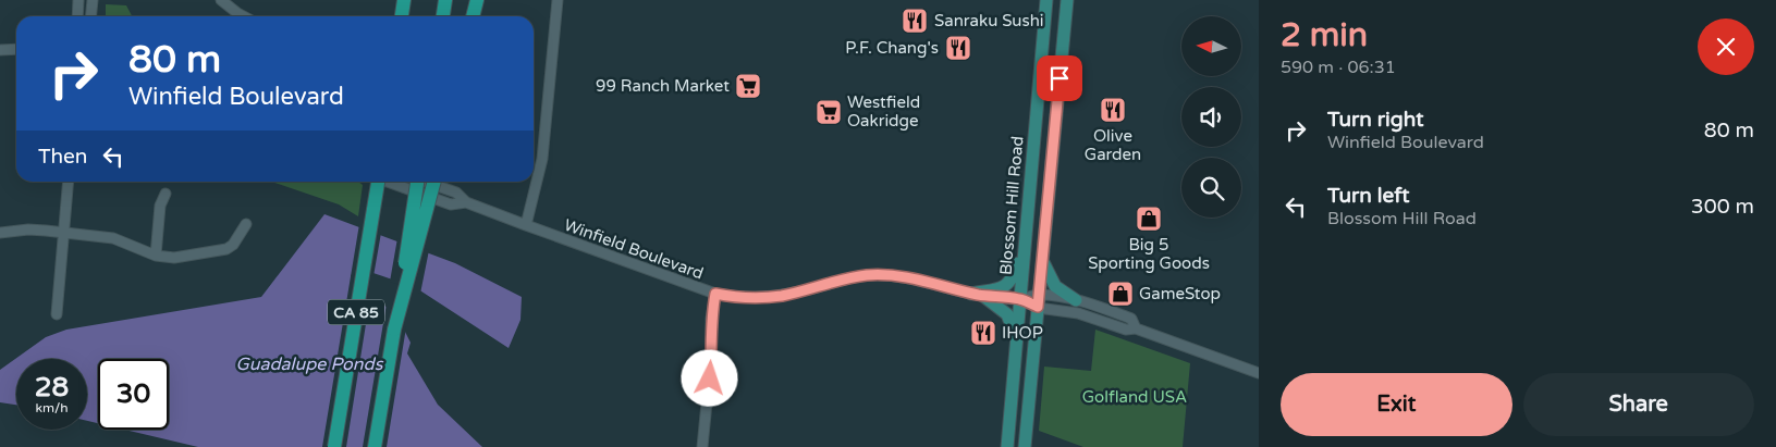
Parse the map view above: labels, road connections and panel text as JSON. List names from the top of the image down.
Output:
{
  "streets": {
    "highway": ["CA 85"],
    "main road": ["Blossom Hill Road"],
    "street": ["Winfield Boulevard"]
  },
  "crossings": [
    ["Blossom Hill Road", "Winfield Boulevard"]
  ],
  "water": ["Guadalupe Ponds"],
  "parks": ["Golfland USA"],
  "places": {
    "restaurant": [
      "Sanraku Sushi",
      "P.F. Chang's",
      "Olive Garden",
      "IHOP"
    ],
    "supermarket": ["99 Ranch Market", "Westfield Oakridge"],
    "shop": ["Big 5 Sporting Goods", "GameStop"]
  },
  "north": "left",
  "page": {
    "heading": ["2 min", "590 m · 06:31"],
    "turn": ["80 m", "Winfield Boulevard"],
    "list": [
      {
        "name": "Turn right",
        "note": "Winfield Boulevard",
        "value": "80 m"
      },
      {
        "name": "Turn left",
        "note": "Blossom Hill Road",
        "value": "300 m"
      }
    ],
    "then": "Then",
    "speed": "28 km/h",
    "limit": "30",
    "buttons": ["Exit", "Share"]
  }
}
